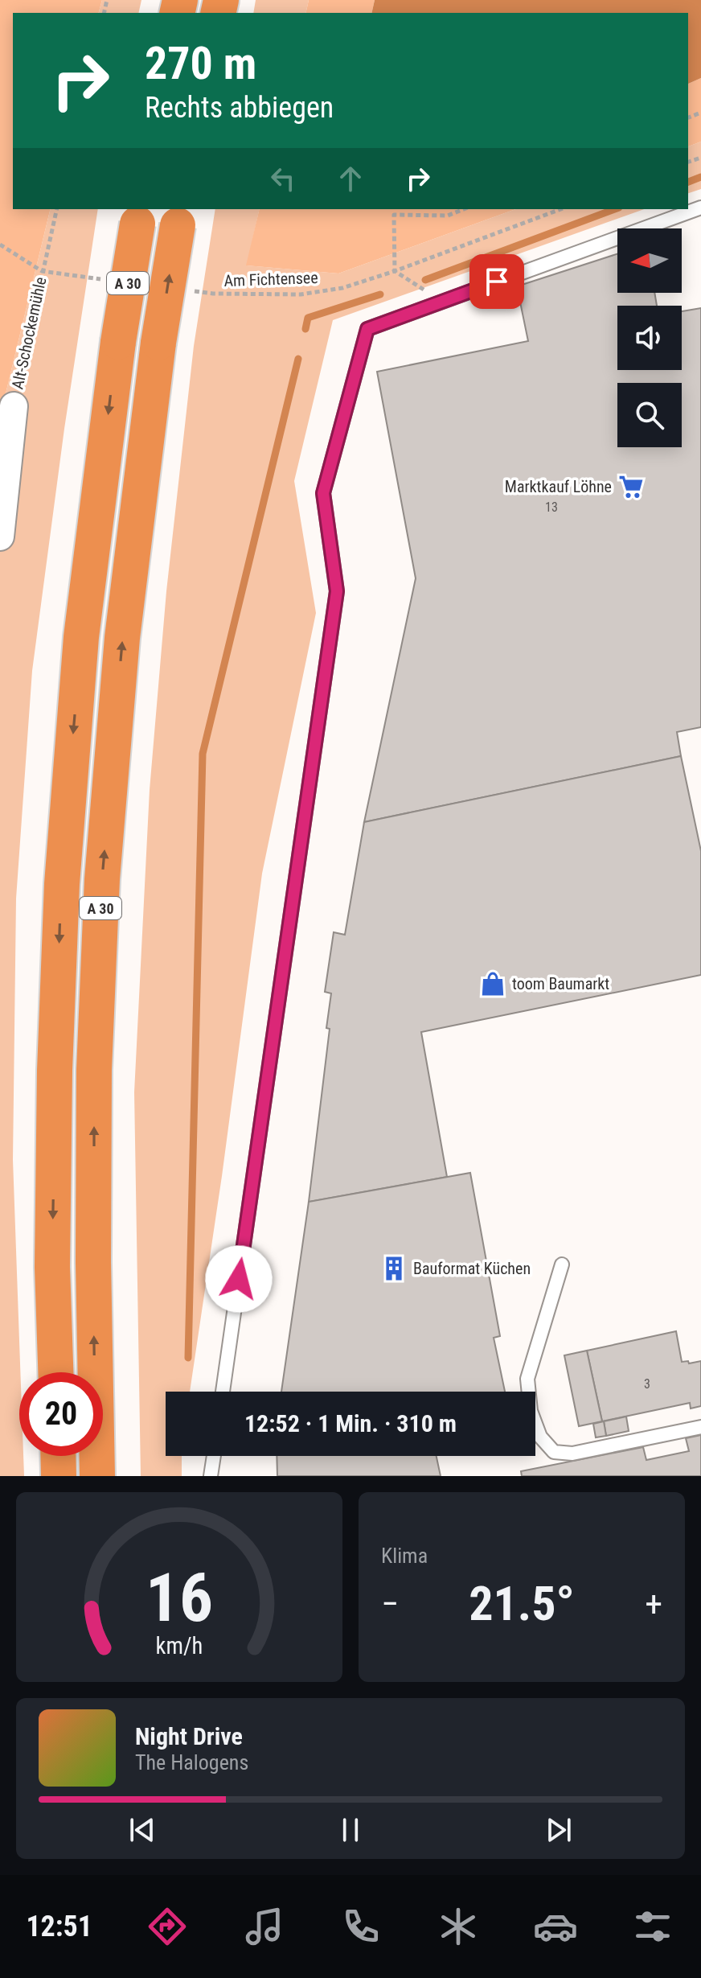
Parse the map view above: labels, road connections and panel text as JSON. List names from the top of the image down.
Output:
{
  "streets": {
    "highway": ["A 30"],
    "street": ["Alt-Schockemühle"],
    "path": ["Am Fichtensee"]
  },
  "places": {
    "supermarket": ["Marktkauf Löhne"],
    "shop": ["toom Baumarkt"],
    "building": ["Bauformat Küchen"]
  },
  "house_numbers": ["13", "3"],
  "north": "left",
  "page": {
    "turn": ["270 m", "Rechts abbiegen"],
    "limit": "20",
    "trip": "12:52 · 1 Min. · 310 m",
    "tile": "Klima",
    "heat": ["−", "21.5°", "+"],
    "song": ["Night Drive", "The Halogens"],
    "tabs": "12:51",
    "gauge": ["16", "km/h"]
  }
}
